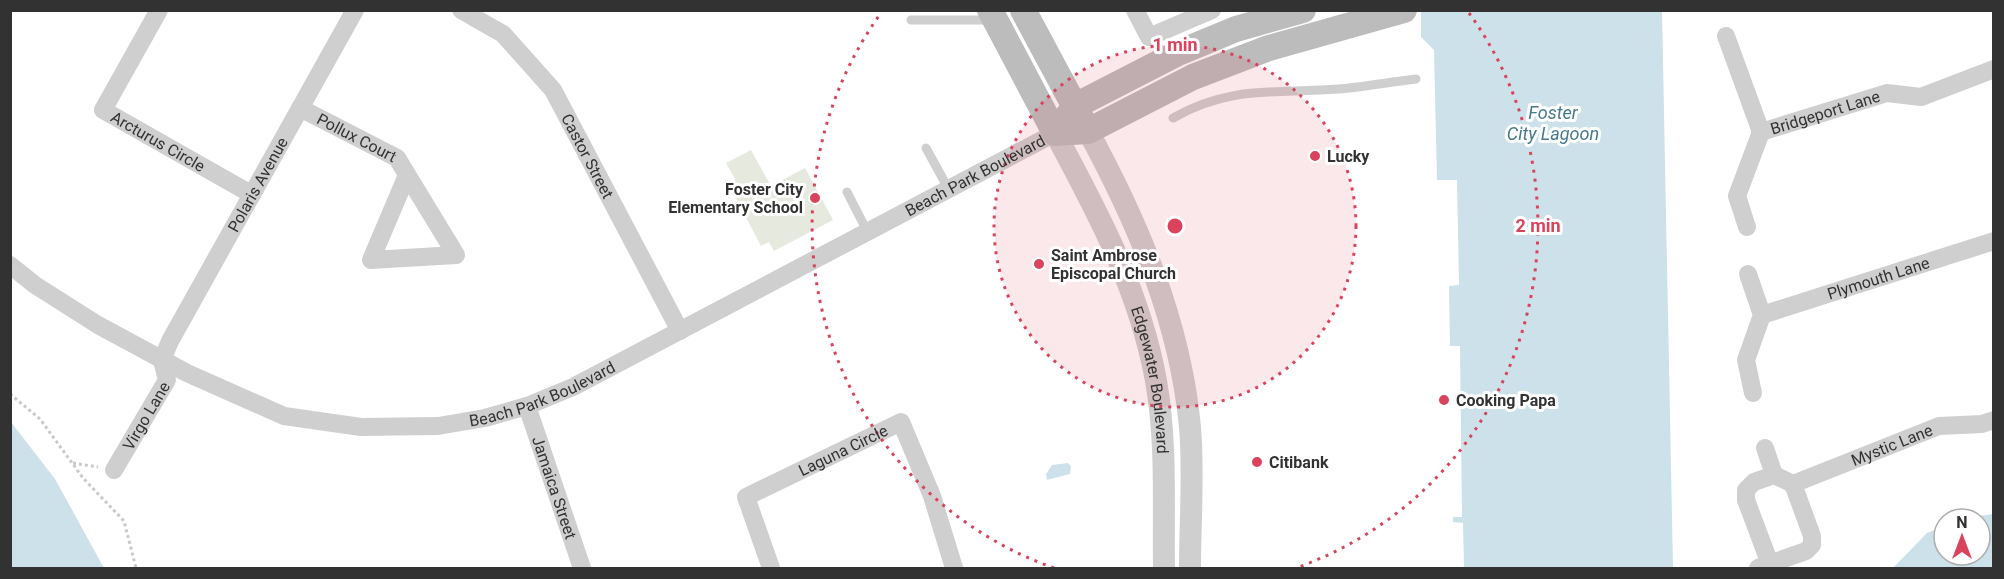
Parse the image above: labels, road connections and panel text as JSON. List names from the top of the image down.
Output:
{
  "streets": {
    "main road": ["Beach Park Boulevard", "Edgewater Boulevard"],
    "street": [
      "Bridgeport Lane",
      "Pollux Court",
      "Arcturus Circle",
      "Castor Street",
      "Polaris Avenue",
      "Plymouth Lane",
      "Virgo Lane",
      "Mystic Lane",
      "Laguna Circle",
      "Jamaica Street"
    ]
  },
  "crossings": [
    ["Pollux Court", "Polaris Avenue"],
    ["Arcturus Circle", "Polaris Avenue"],
    ["Castor Street", "Beach Park Boulevard"],
    ["Beach Park Boulevard", "Polaris Avenue"],
    ["Beach Park Boulevard", "Edgewater Boulevard"],
    ["Beach Park Boulevard", "Virgo Lane"],
    ["Beach Park Boulevard", "Jamaica Street"],
    ["Polaris Avenue", "Virgo Lane"]
  ],
  "water": ["Foster City Lagoon"],
  "places": [
    "Lucky",
    "Foster City Elementary School",
    "Saint Ambrose Episcopal Church",
    "Cooking Papa",
    "Citibank"
  ],
  "north": "top",
  "rings": ["1 min", "2 min"]
}
